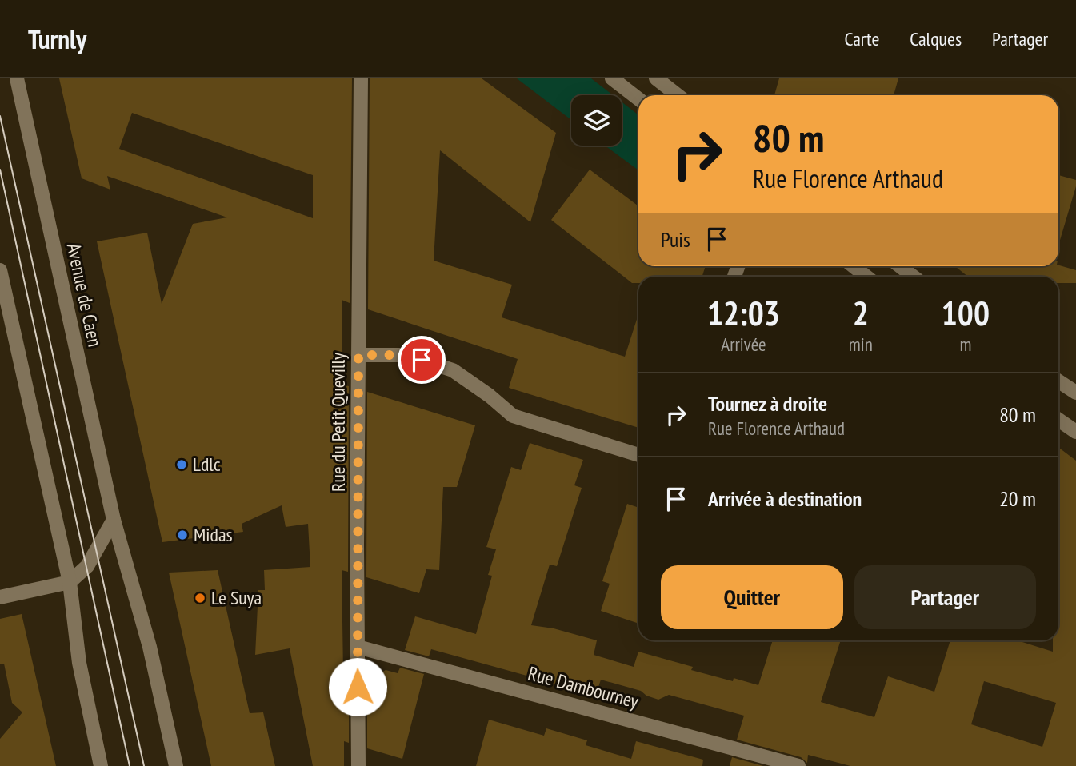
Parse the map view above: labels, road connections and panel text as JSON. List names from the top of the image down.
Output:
{
  "streets": {
    "street": ["Avenue de Caen", "Rue du Petit Quevilly", "Rue Dambourney"]
  },
  "crossings": [
    ["Rue du Petit Quevilly", "Rue Dambourney"]
  ],
  "places": ["Ldlc", "Midas", "Le Suya"],
  "page": {
    "header": "Turnly",
    "nav": ["Carte", "Calques", "Partager"],
    "turn": ["80 m", "Rue Florence Arthaud"],
    "then": "Puis",
    "eta": [
      "12:03",
      "Arrivée",
      "2",
      "min",
      "100",
      "m"
    ],
    "list": [
      {
        "name": "Tournez à droite",
        "note": "Rue Florence Arthaud",
        "value": "80 m"
      },
      {
        "name": "Arrivée à destination",
        "value": "20 m"
      }
    ],
    "buttons": ["Quitter", "Partager"]
  }
}
